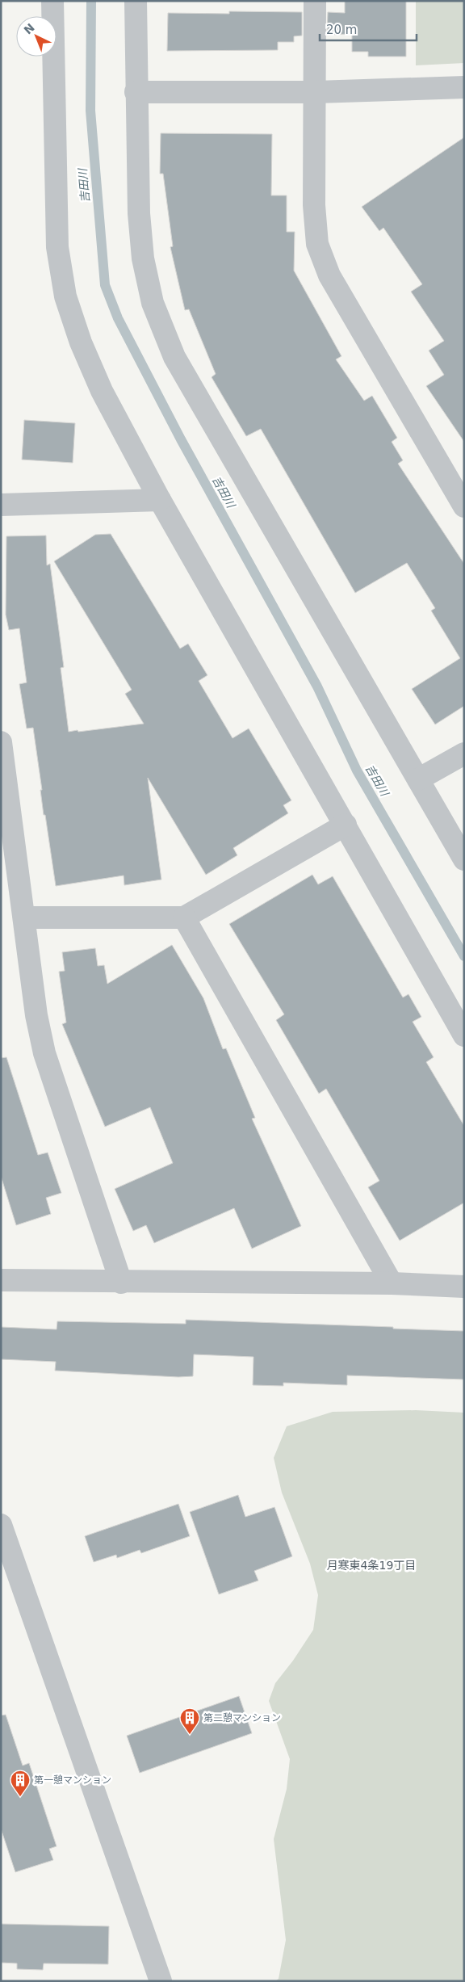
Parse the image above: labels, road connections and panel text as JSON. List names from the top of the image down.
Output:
{
  "districts": ["月寒東4条19丁目"],
  "water": ["吉田川"],
  "places": {
    "building": ["第二憩マンション", "第一憩マンション"]
  },
  "scale_bar": "20 m",
  "north": "top left"
}
